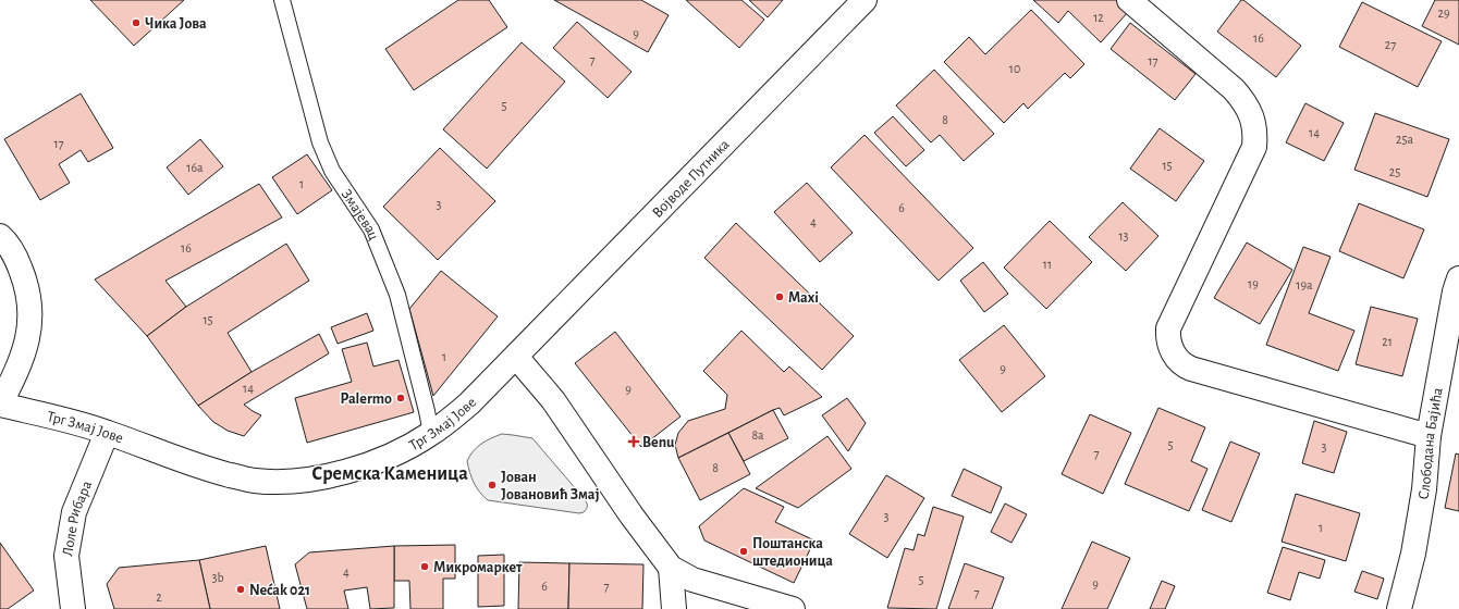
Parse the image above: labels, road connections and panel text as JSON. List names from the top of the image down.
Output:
{
  "streets": {
    "street": [
      "Војводе Путника",
      "Трг Змај Јове",
      "Слободана Бајића",
      "Лоле Рибара"
    ],
    "lane": ["Змајевац"]
  },
  "crossings": [
    ["Војводе Путника", "Трг Змај Јове"],
    ["Змајевац", "Трг Змај Јове"],
    ["Трг Змај Јове", "Лоле Рибара"]
  ],
  "districts": ["Сремска Каменица"],
  "places": {
    "other": [
      "Чика Јова",
      "Maxi",
      "Palermo",
      "Јован Јовановић Змај",
      "Поштанска штедионица",
      "Микромаркет",
      "Nećak 021"
    ],
    "health": ["Benu"]
  },
  "house_numbers": [
    "29",
    "12",
    "9",
    "16",
    "27",
    "7",
    "17",
    "10",
    "5",
    "8",
    "14",
    "25a",
    "17",
    "15",
    "16a",
    "25",
    "1",
    "3",
    "6",
    "4",
    "13",
    "16",
    "11",
    "19",
    "19a",
    "15",
    "21",
    "1",
    "9",
    "14",
    "9",
    "8a",
    "5",
    "3",
    "7",
    "8",
    "3",
    "1",
    "4",
    "3b",
    "5",
    "9",
    "6",
    "7",
    "7",
    "2"
  ]
}
